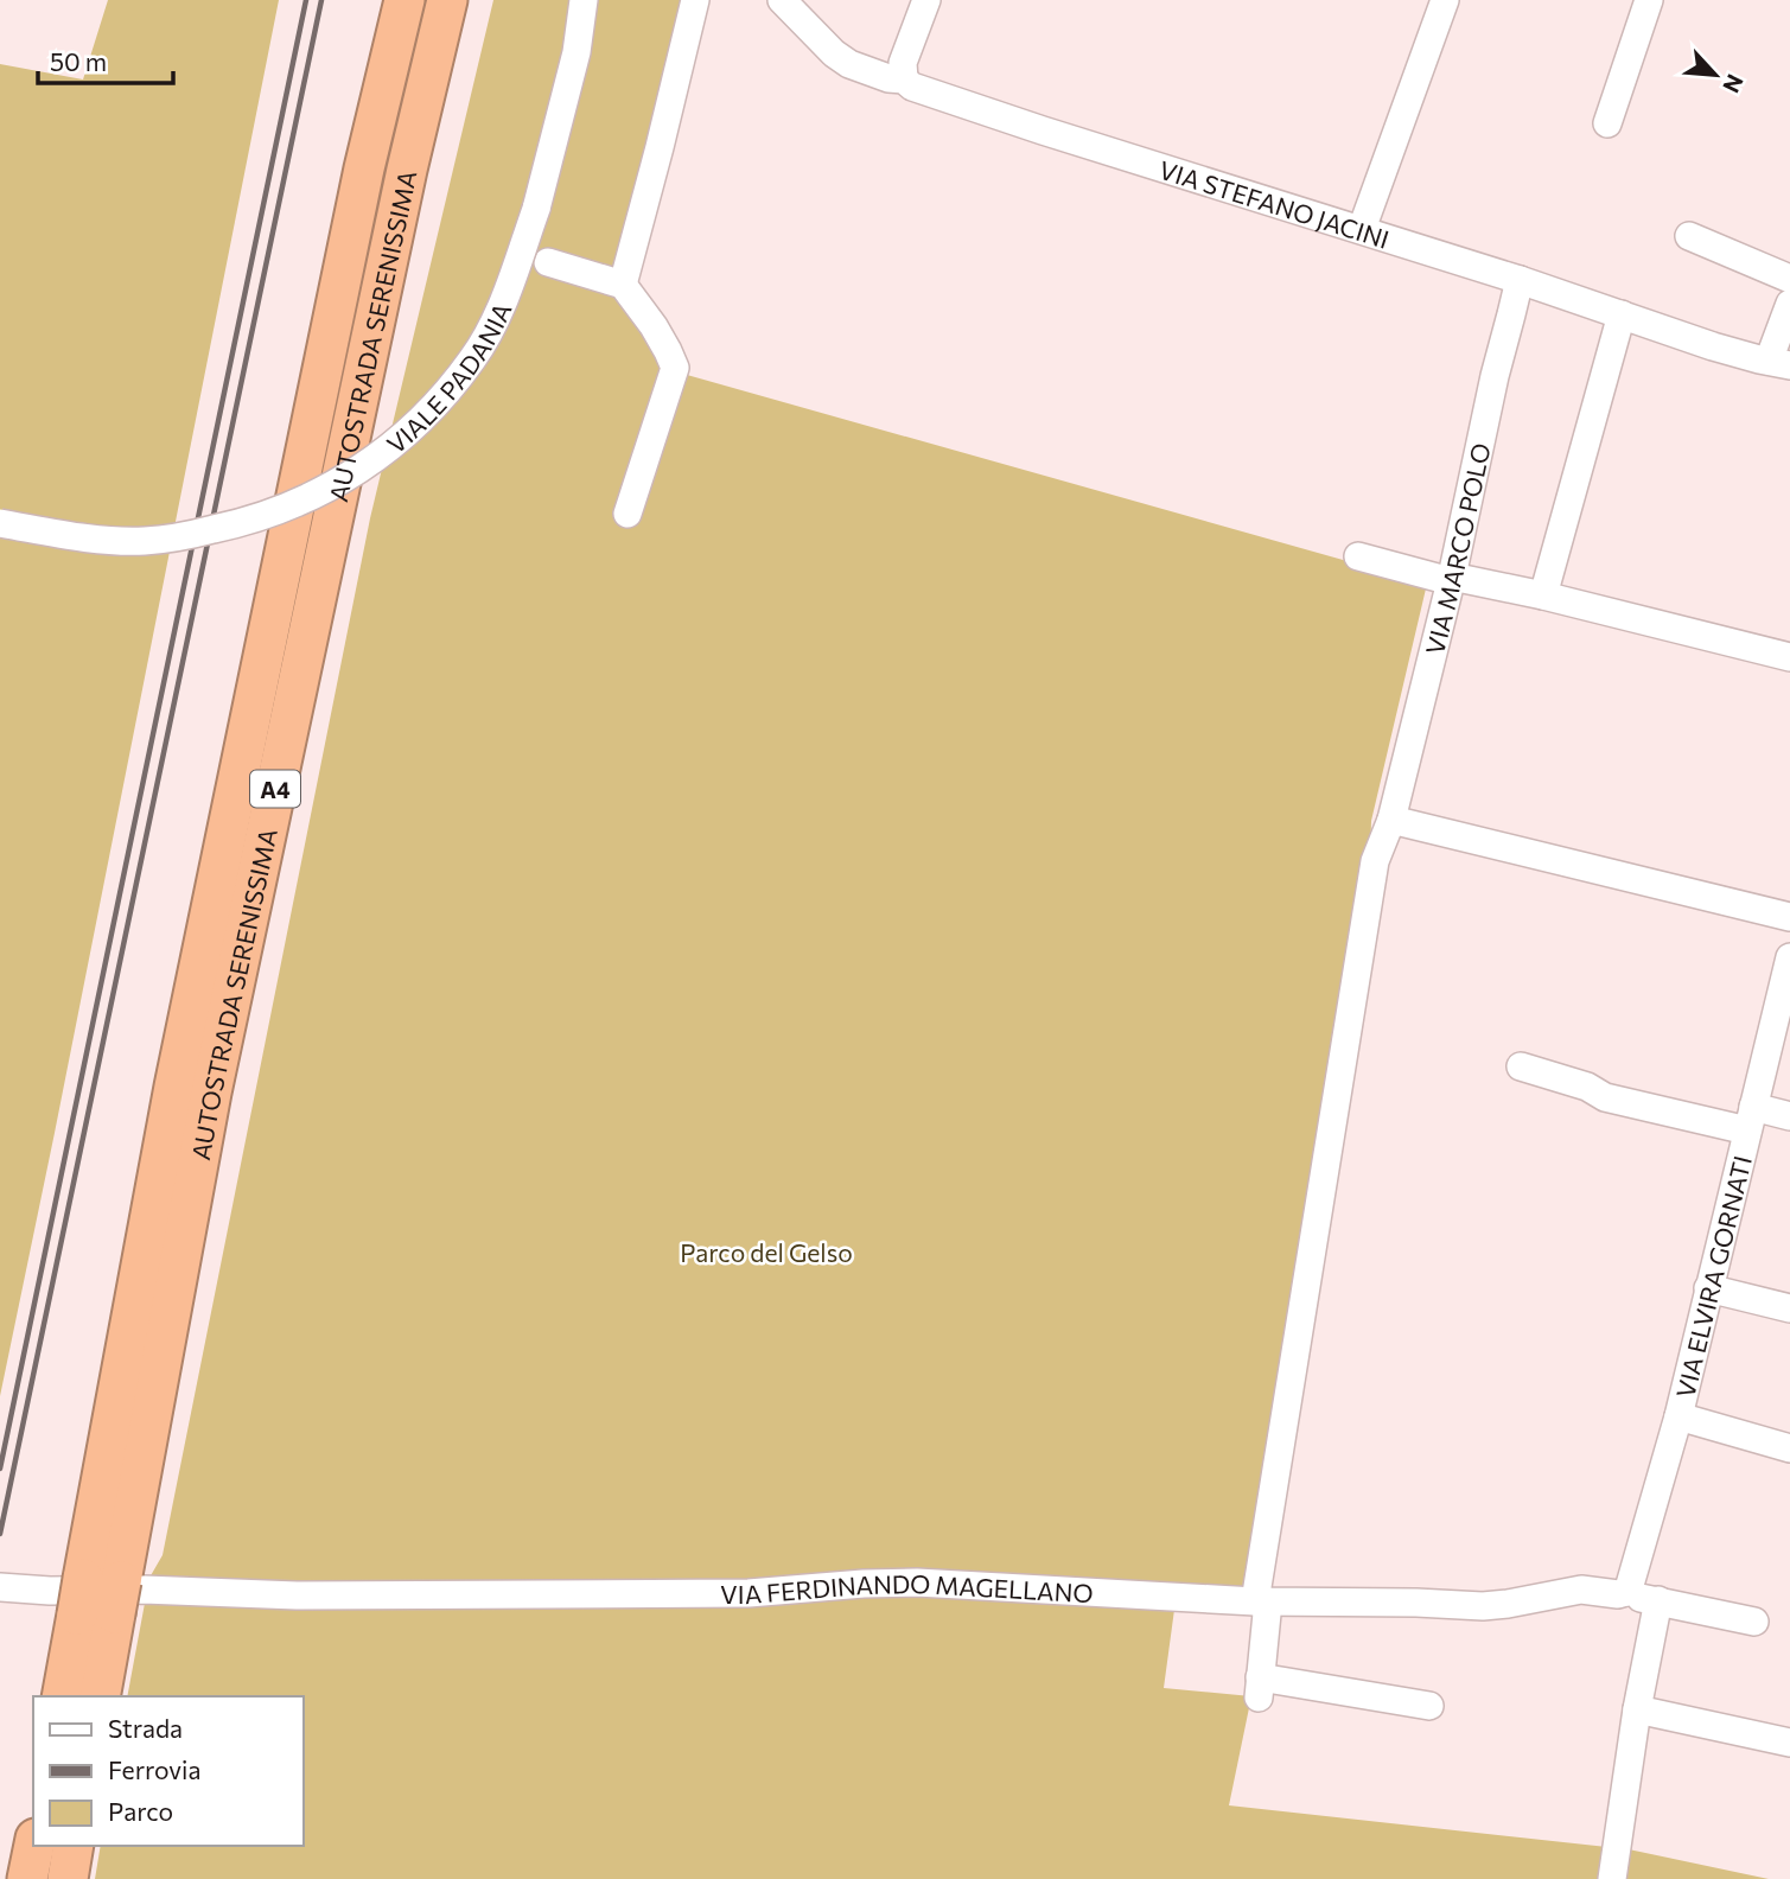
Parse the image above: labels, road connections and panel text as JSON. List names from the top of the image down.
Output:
{
  "streets": {
    "highway": ["AUTOSTRADA SERENISSIMA", "A4"],
    "street": [
      "VIA STEFANO JACINI",
      "VIALE PADANIA",
      "VIA MARCO POLO",
      "VIA ELVIRA GORNATI",
      "VIA FERDINANDO MAGELLANO"
    ]
  },
  "crossings": [
    ["VIA STEFANO JACINI", "VIA MARCO POLO"],
    ["VIA MARCO POLO", "VIA FERDINANDO MAGELLANO"],
    ["VIA ELVIRA GORNATI", "VIA FERDINANDO MAGELLANO"]
  ],
  "parks": ["Parco del Gelso"],
  "legend": ["Strada", "Ferrovia", "Parco"],
  "scale_bar": "50 m",
  "north": "bottom right"
}
